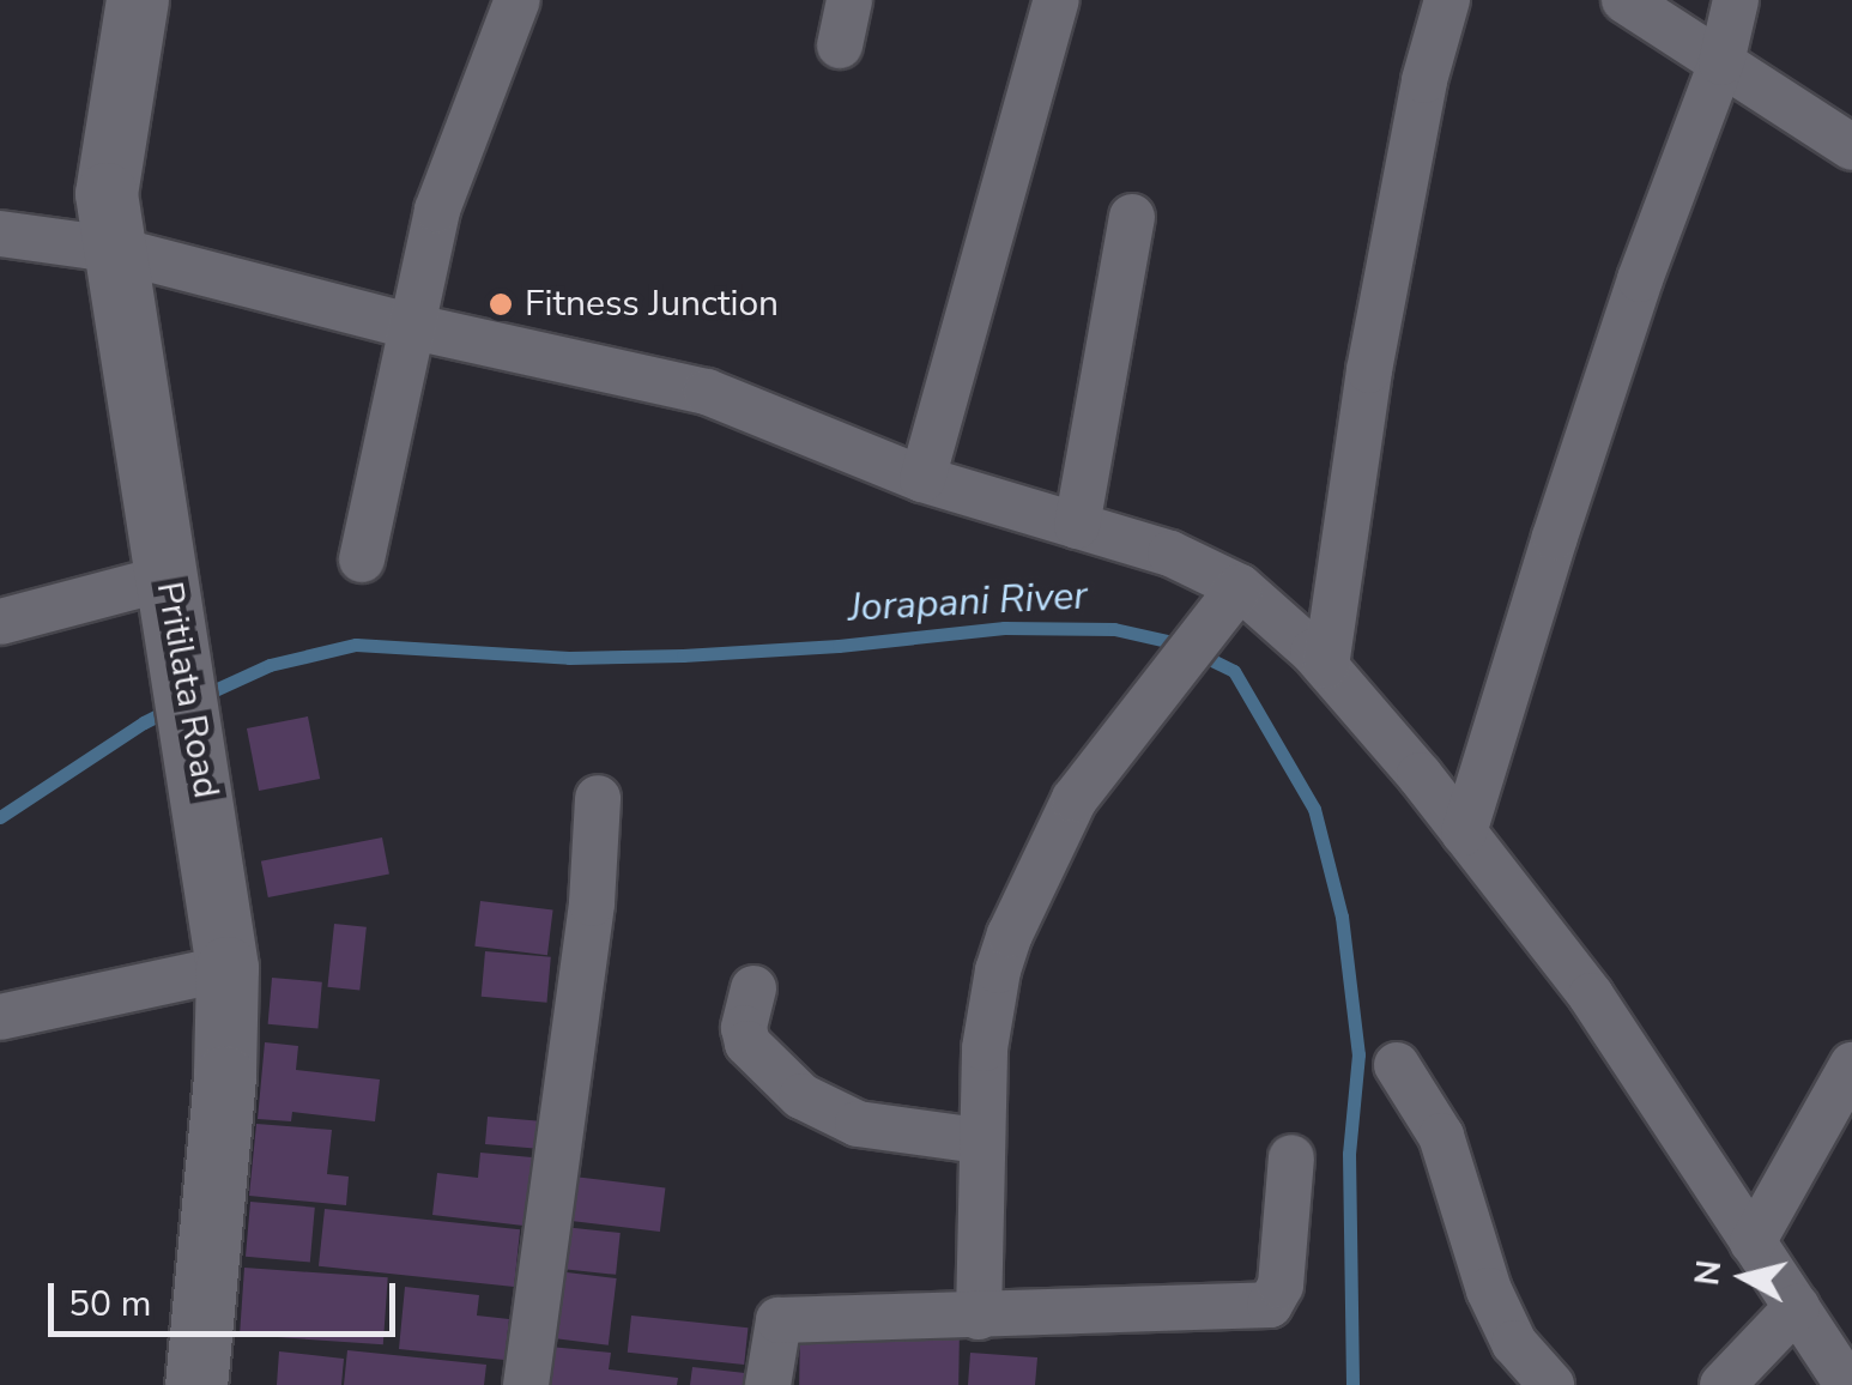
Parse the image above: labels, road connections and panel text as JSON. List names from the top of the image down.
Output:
{
  "streets": {
    "street": ["Pritilata Road"]
  },
  "water": ["Jorapani River"],
  "places": ["Fitness Junction"],
  "scale_bar": "50 m",
  "north": "left"
}
